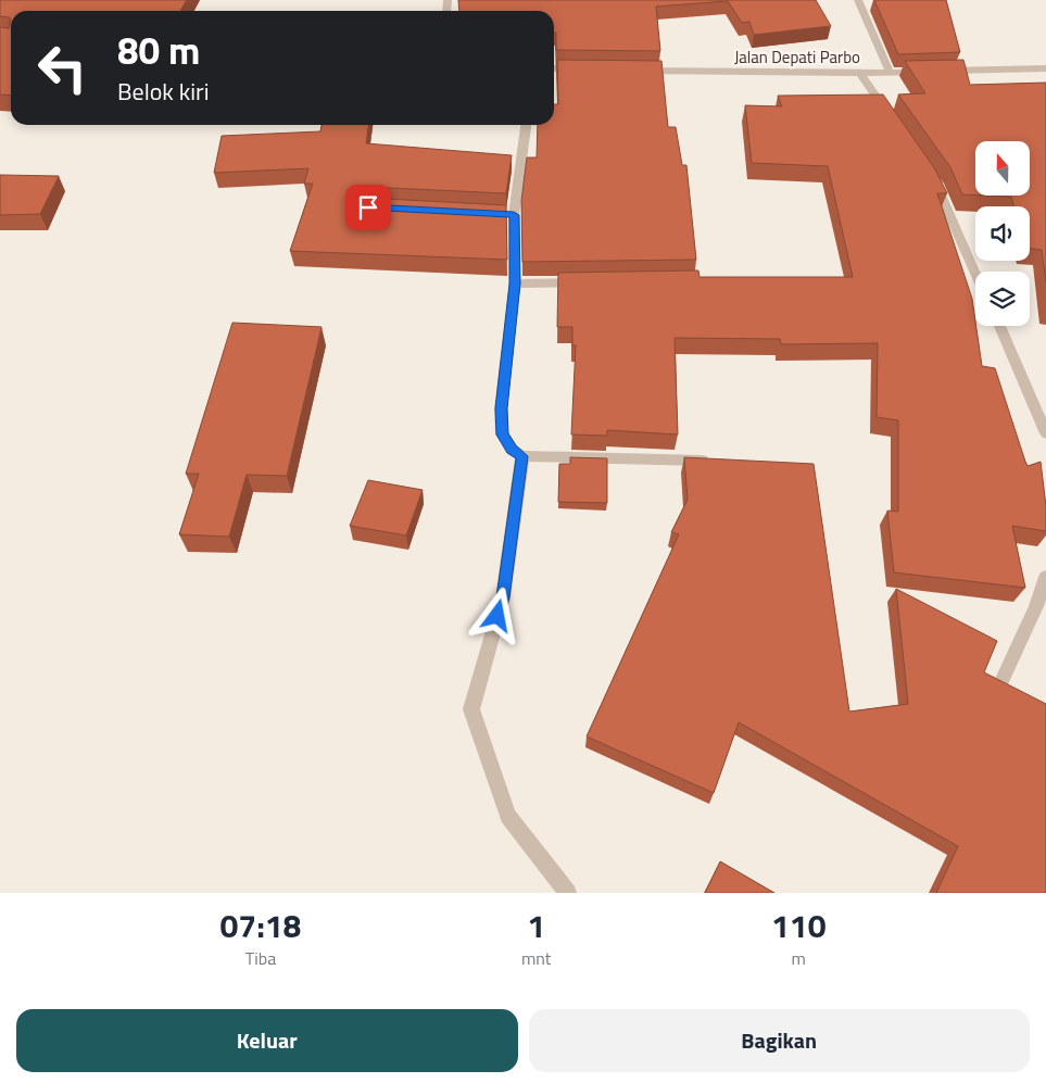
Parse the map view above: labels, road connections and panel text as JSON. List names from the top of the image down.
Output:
{
  "streets": {
    "street": ["Jalan Depati Parbo"]
  },
  "north": "top",
  "page": {
    "turn": ["80 m", "Belok kiri"],
    "eta": [
      "07:18",
      "Tiba",
      "1",
      "mnt",
      "110",
      "m"
    ],
    "buttons": ["Keluar", "Bagikan"]
  }
}
